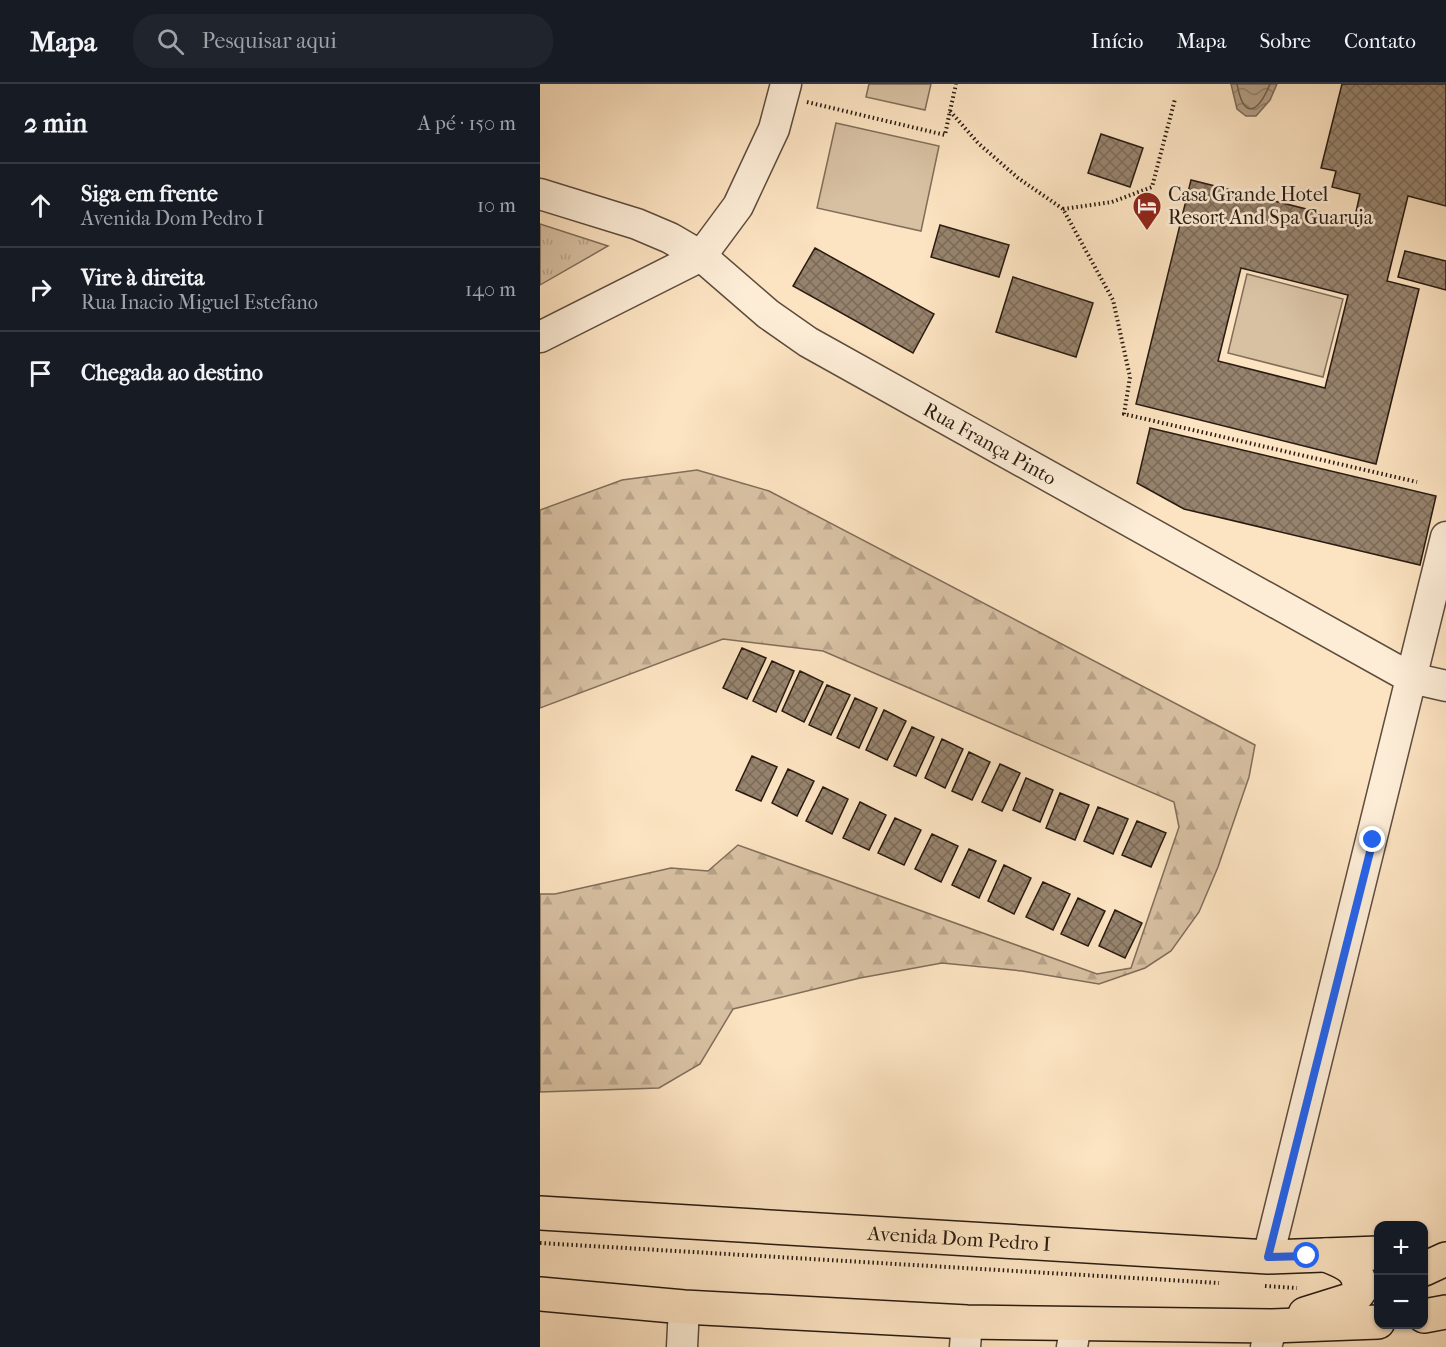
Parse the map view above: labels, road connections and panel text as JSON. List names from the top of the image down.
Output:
{
  "streets": {
    "main road": ["Avenida Dom Pedro I"],
    "street": ["Rua França Pinto"]
  },
  "places": {
    "hotel": ["Casa Grande Hotel Resort And Spa Guaruja"]
  },
  "page": {
    "header": "Mapa",
    "search": "Pesquisar aqui",
    "nav": [
      "Início",
      "Mapa",
      "Sobre",
      "Contato"
    ],
    "heading": ["2 min", "A pé · 150 m"],
    "list": [
      ["Siga em frente", "Avenida Dom Pedro I", "10 m"],
      ["Vire à direita", "Rua Inacio Miguel Estefano", "140 m"],
      "Chegada ao destino"
    ],
    "map_buttons": ["+", "−"]
  }
}
